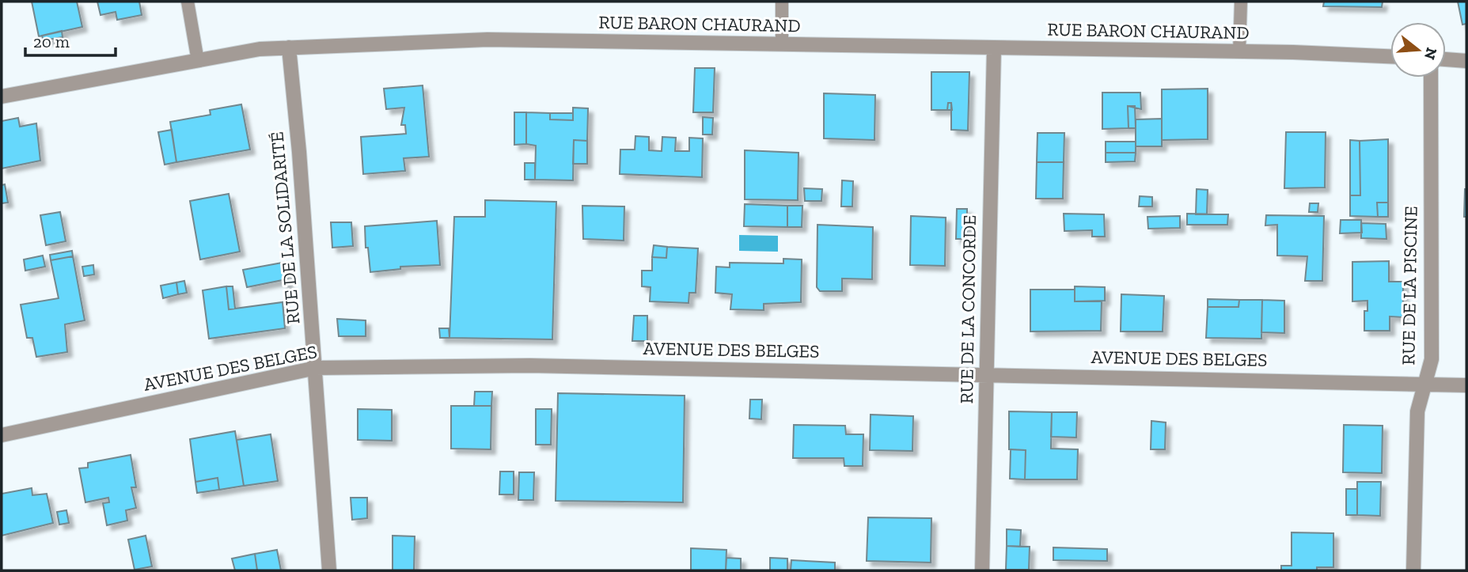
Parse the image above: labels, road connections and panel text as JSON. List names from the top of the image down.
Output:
{
  "streets": {
    "street": [
      "RUE BARON CHAURAND",
      "RUE DE LA SOLIDARITÉ",
      "RUE DE LA PISCINE",
      "RUE DE LA CONCORDE",
      "AVENUE DES BELGES"
    ]
  },
  "crossings": [
    ["RUE BARON CHAURAND", "RUE DE LA SOLIDARITÉ"],
    ["RUE BARON CHAURAND", "RUE DE LA CONCORDE"],
    ["RUE DE LA SOLIDARITÉ", "AVENUE DES BELGES"],
    ["RUE DE LA PISCINE", "AVENUE DES BELGES"],
    ["RUE DE LA CONCORDE", "AVENUE DES BELGES"]
  ],
  "scale_bar": "20 m",
  "north": "right"
}
